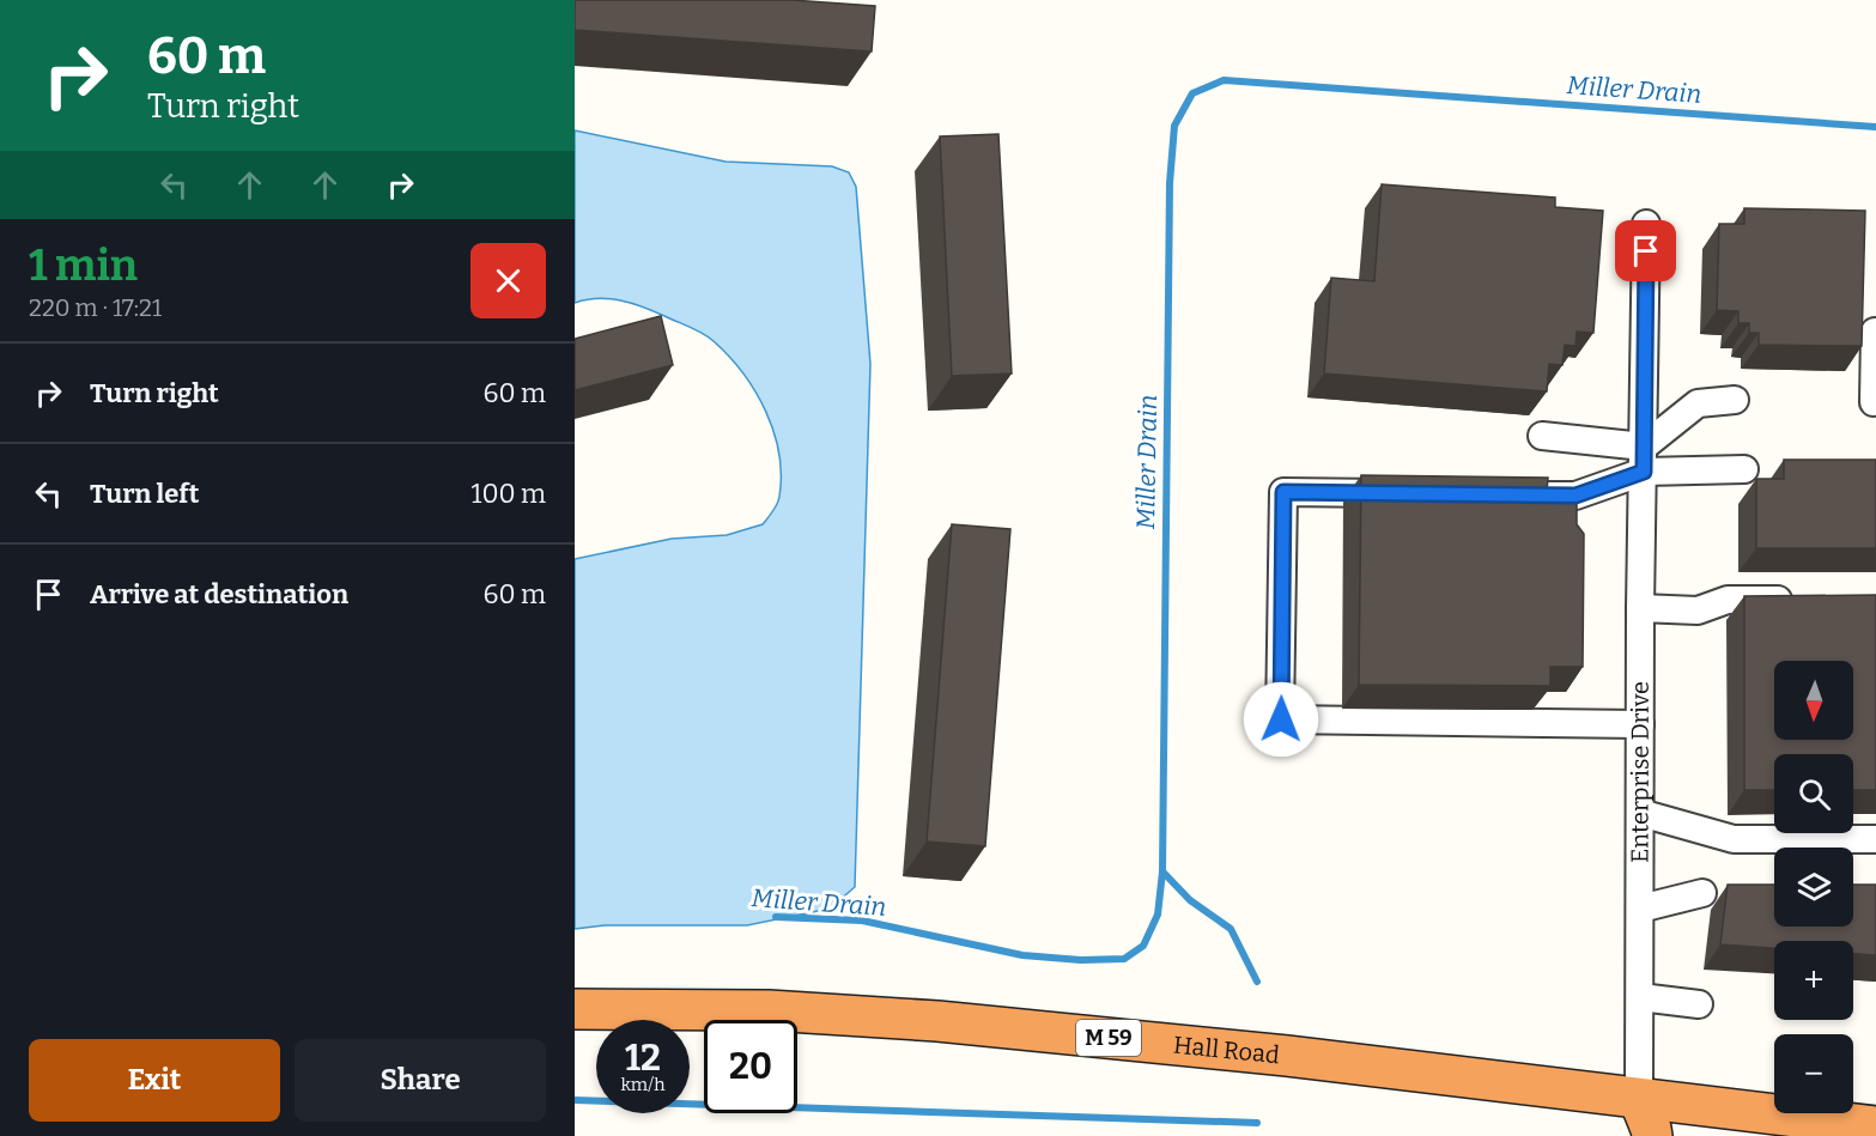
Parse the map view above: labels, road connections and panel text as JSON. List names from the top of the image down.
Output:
{
  "streets": {
    "highway": ["M 59", "Hall Road"],
    "street": ["Enterprise Drive"]
  },
  "crossings": [
    ["Enterprise Drive", "Hall Road"]
  ],
  "water": ["Miller Drain"],
  "north": "bottom",
  "page": {
    "turn": ["60 m", "Turn right"],
    "heading": ["1 min", "220 m · 17:21"],
    "list": [
      {
        "name": "Turn right",
        "value": "60 m"
      },
      {
        "name": "Turn left",
        "value": "100 m"
      },
      {
        "name": "Arrive at destination",
        "value": "60 m"
      }
    ],
    "map_buttons": ["+", "−"],
    "speed": "12 km/h",
    "limit": "20",
    "buttons": ["Exit", "Share"]
  }
}
